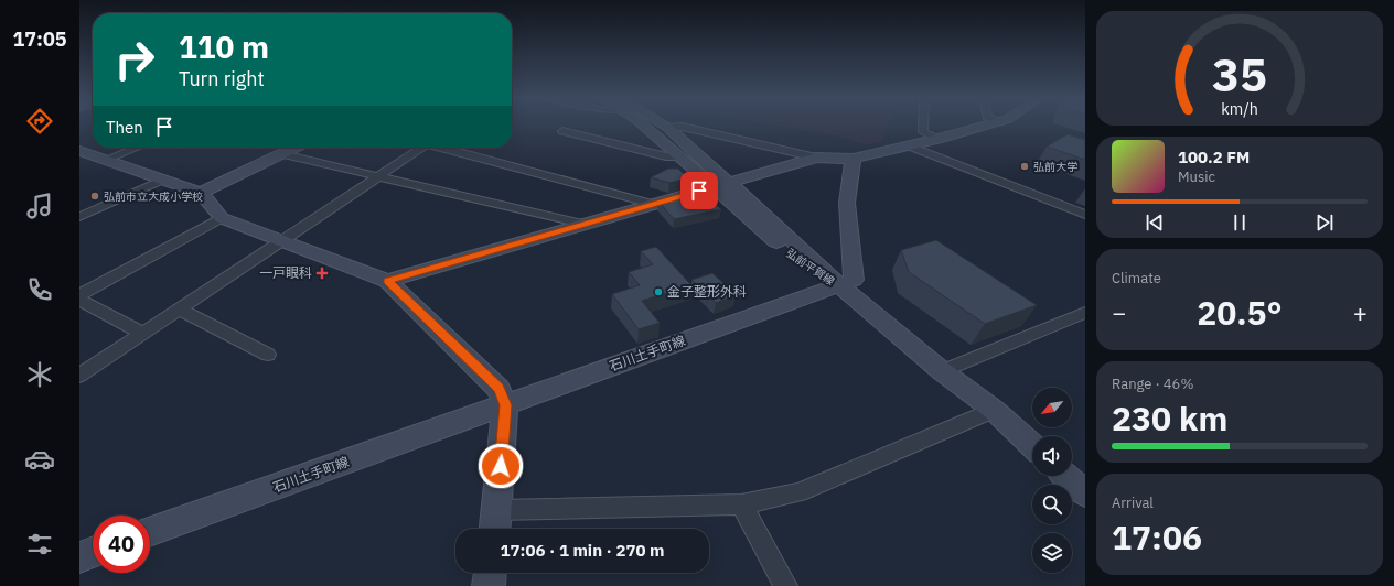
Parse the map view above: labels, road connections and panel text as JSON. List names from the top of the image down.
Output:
{
  "streets": {
    "main road": ["弘前平賀線", "石川土手町線"]
  },
  "crossings": [
    ["弘前平賀線", "石川土手町線"]
  ],
  "places": {
    "other": ["弘前大学", "弘前市立大成小学校", "金子整形外科"],
    "health": ["一戸眼科"]
  },
  "north": "bottom left",
  "page": {
    "tabs": "17:05",
    "turn": ["110 m", "Turn right"],
    "then": "Then",
    "song": ["100.2 FM", "Music"],
    "tile": [
      "Climate",
      ["Range · 46%", "230 km"],
      ["Arrival", "17:06"]
    ],
    "heat": ["−", "20.5°", "+"],
    "limit": "40",
    "trip": "17:06 · 1 min · 270 m",
    "gauge": ["35", "km/h"]
  }
}
